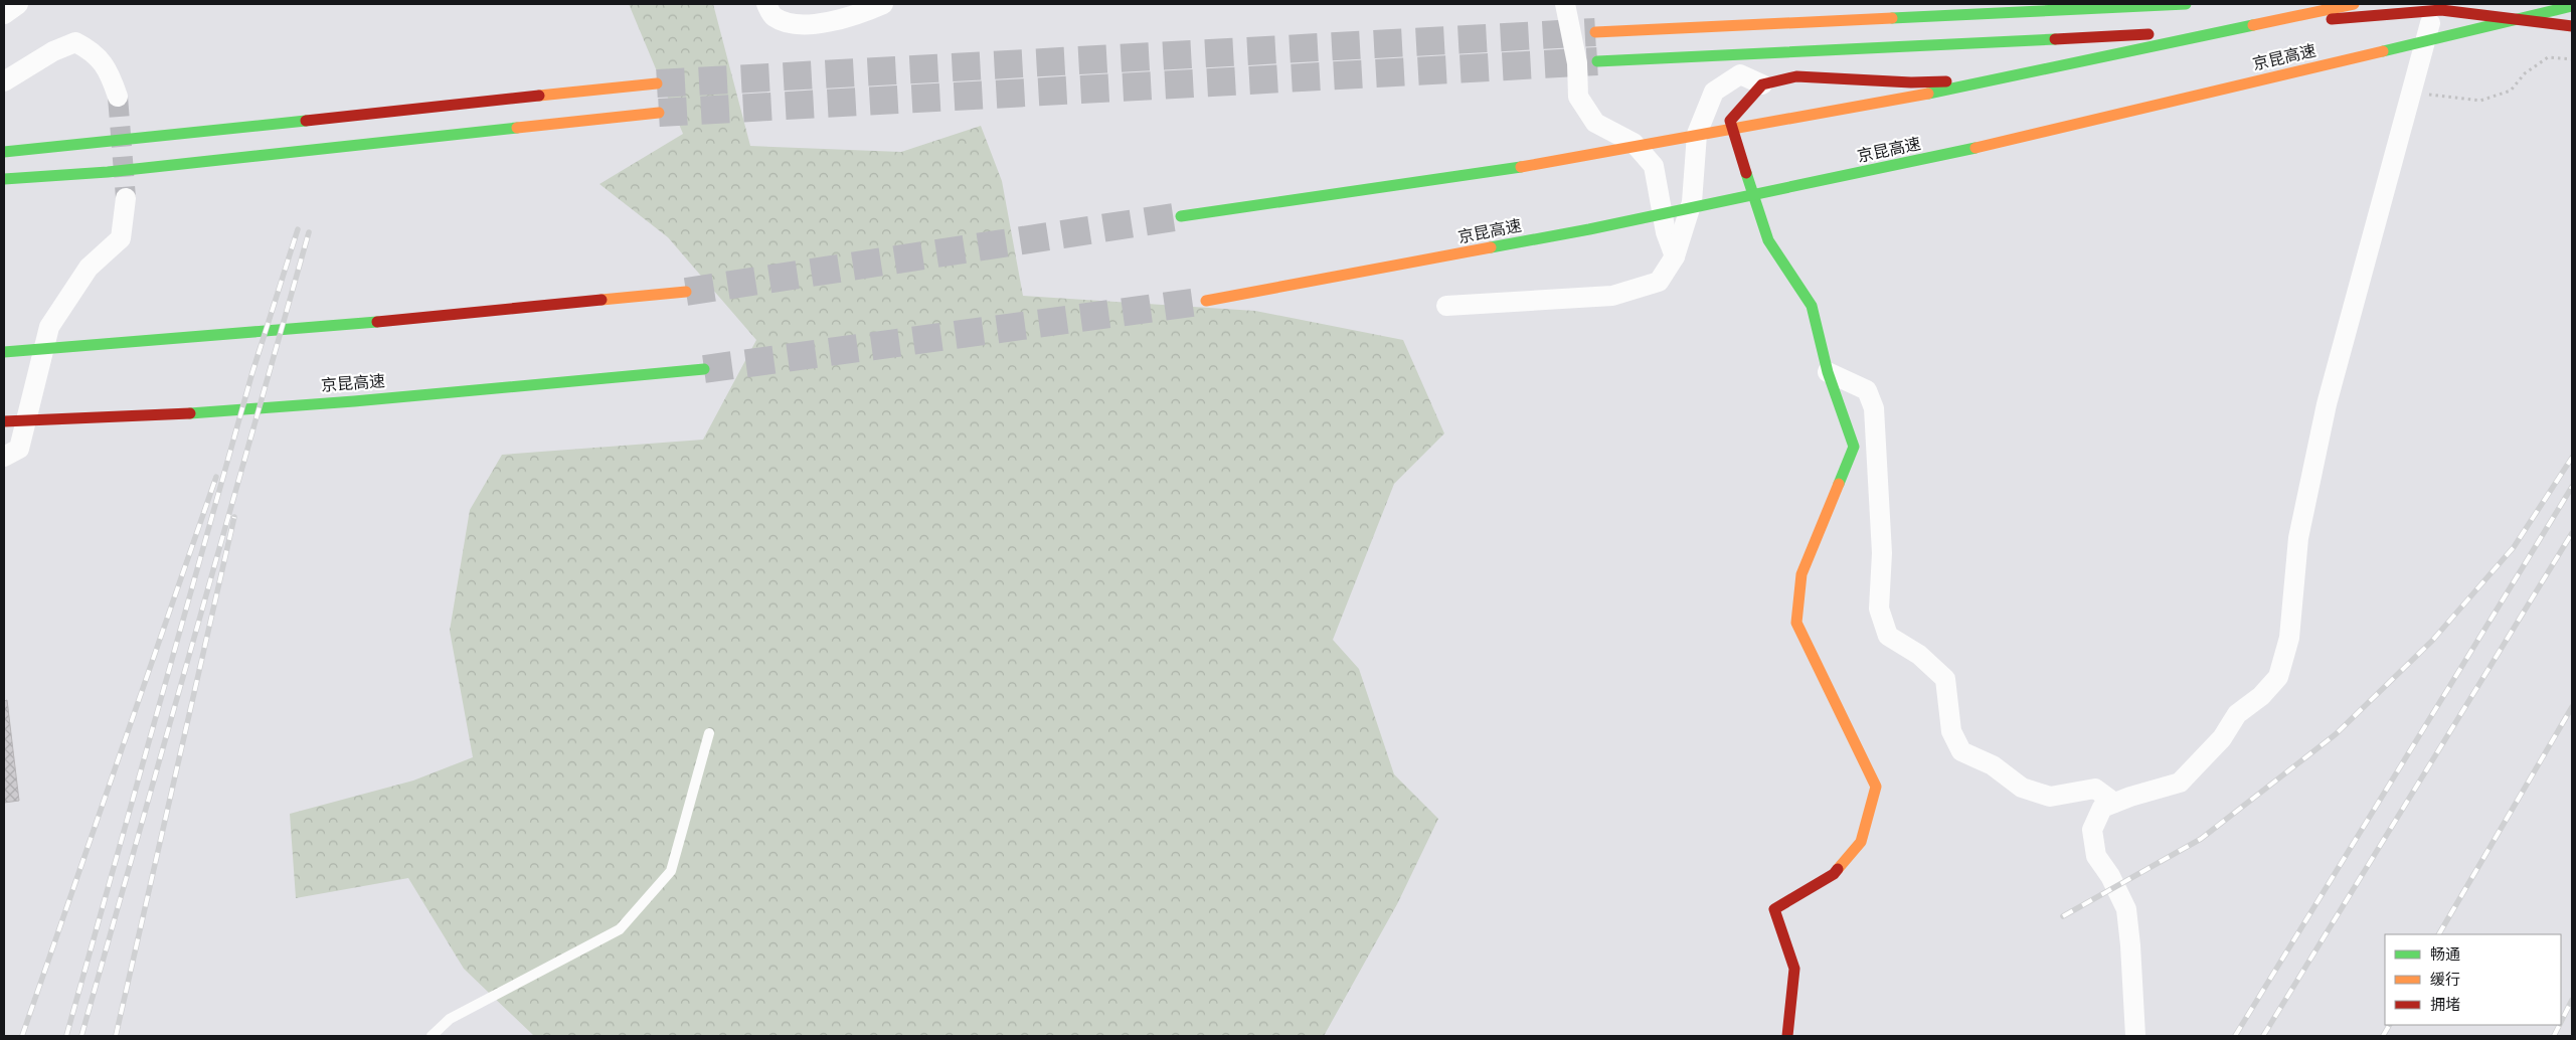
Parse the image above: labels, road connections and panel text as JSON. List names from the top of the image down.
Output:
{
  "streets": {
    "main road": ["京昆高速"]
  },
  "legend": ["畅通", "缓行", "拥堵"]
}
